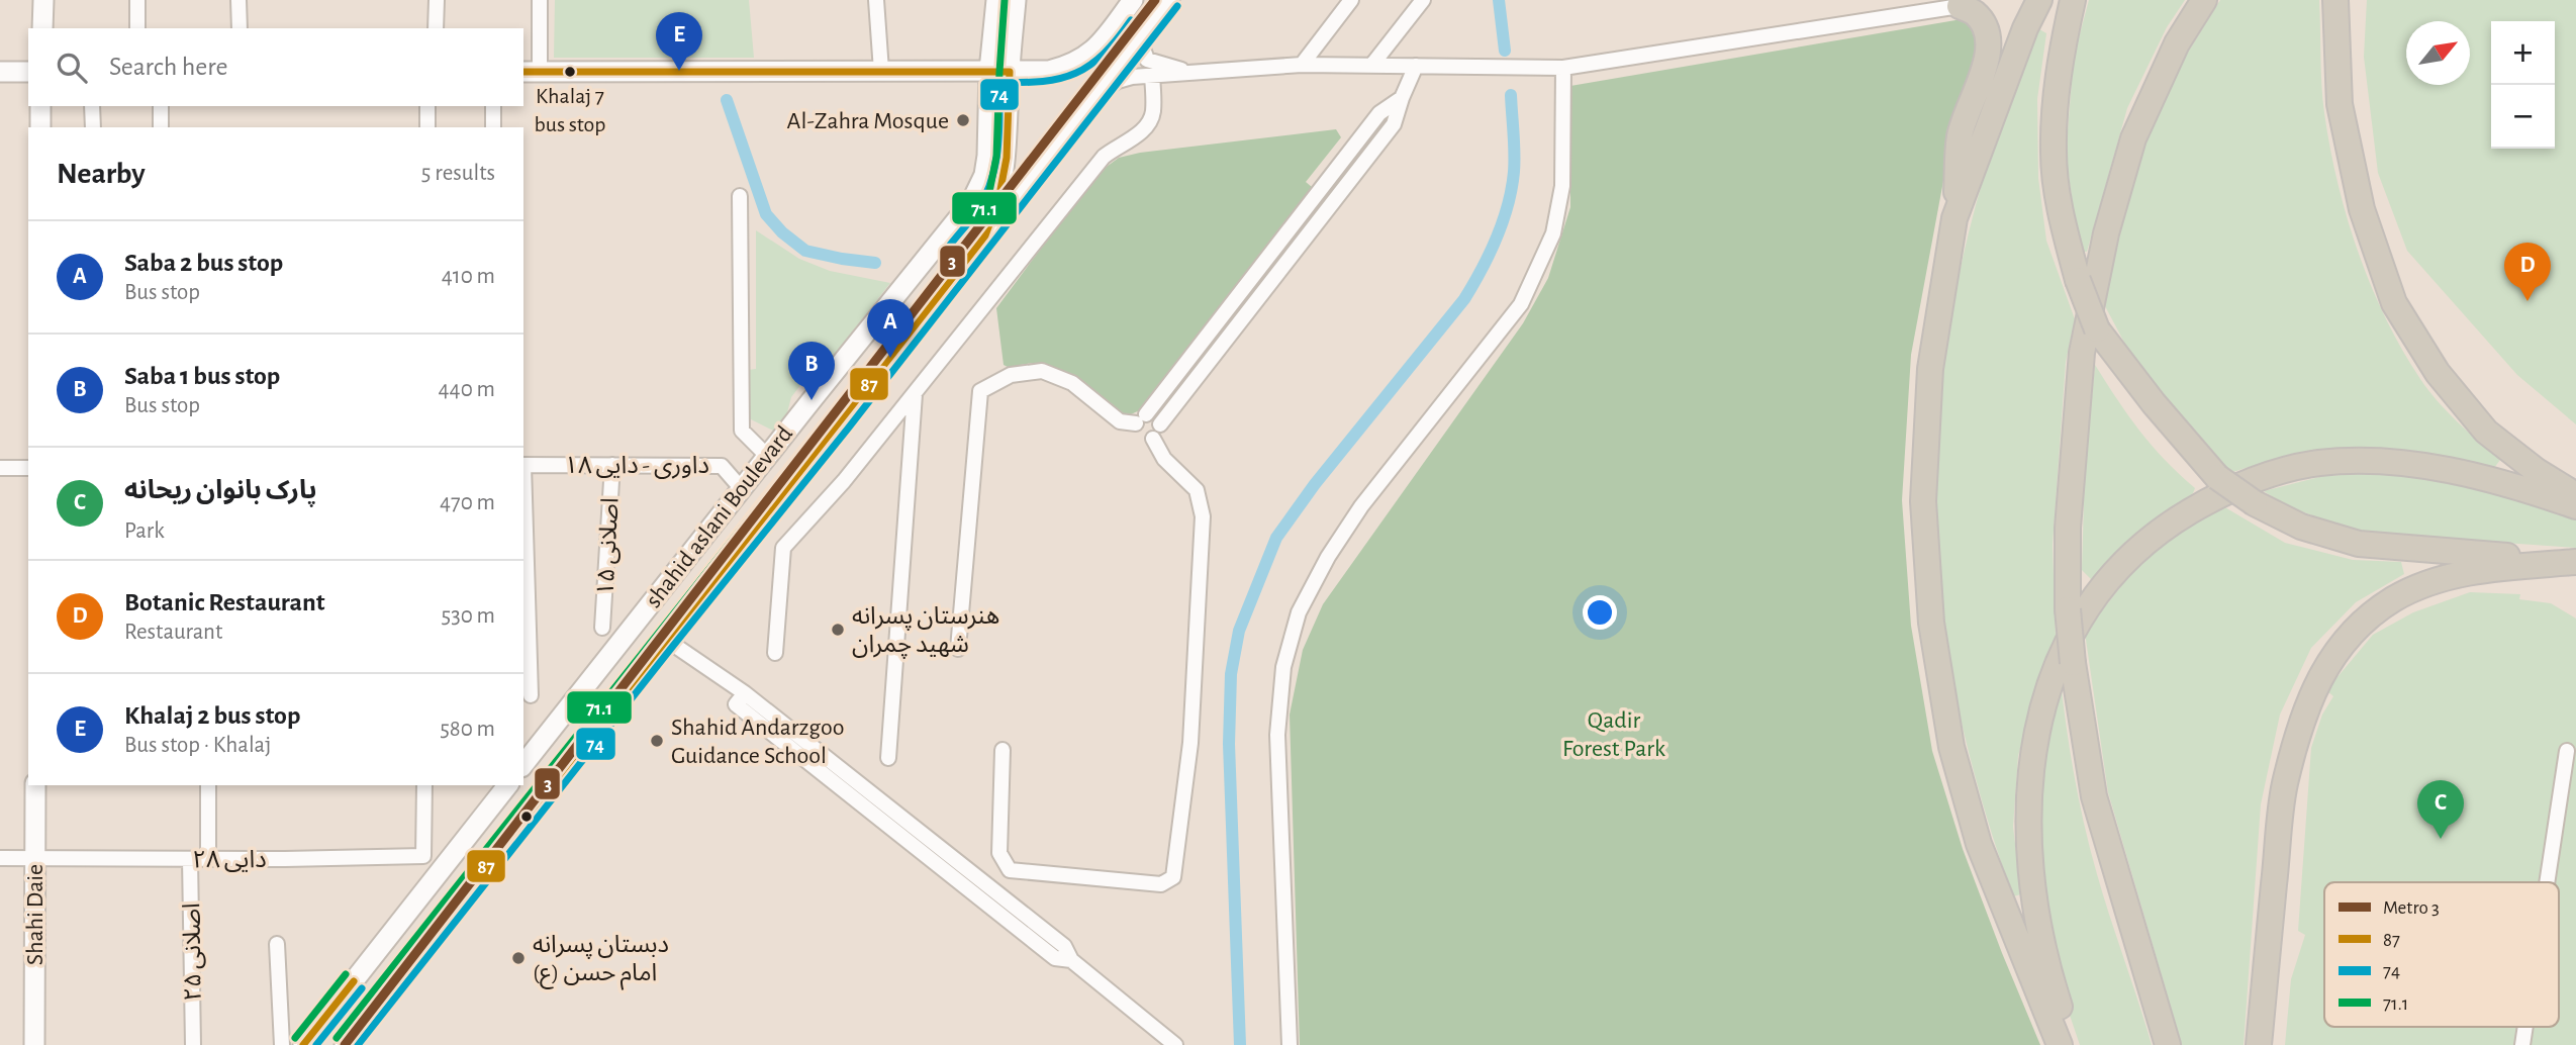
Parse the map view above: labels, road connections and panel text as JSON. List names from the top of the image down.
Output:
{
  "streets": {
    "main road": ["shahid aslani Boulevard", "Shahi Daie"],
    "street": [
      "داوری - دایی ۱۸",
      "اصلانی ۱۵",
      "دایی ۲۸",
      "اصلانی ۲۵"
    ]
  },
  "crossings": [
    ["داوری - دایی ۱۸", "shahid aslani Boulevard"],
    ["داوری - دایی ۱۸", "اصلانی ۱۵"],
    ["دایی ۲۸", "Shahi Daie"],
    ["دایی ۲۸", "اصلانی ۲۵"]
  ],
  "parks": ["Qadir Forest Park"],
  "places": [
    "Khalaj 7 bus stop",
    "Al-Zahra Mosque",
    "هنرستان پسرانه شهید چمران",
    "Shahid Andarzgoo Guidance School",
    "دبستان پسرانه امام حسن (ع)"
  ],
  "lines": [
    "metro line 3",
    "transit line 71.1",
    "transit line 74",
    "transit line 87"
  ],
  "legend": [
    "Metro 3",
    "87",
    "74",
    "71.1"
  ],
  "north": "top right",
  "page": {
    "pins": [
      "E",
      "D",
      "A",
      "B",
      "C"
    ],
    "map_buttons": ["+", "−"],
    "search": "Search here",
    "heading": ["Nearby", "5 results"],
    "list": [
      {
        "mark": "A",
        "name": "Saba 2 bus stop",
        "note": "Bus stop",
        "value": "410 m"
      },
      {
        "mark": "B",
        "name": "Saba 1 bus stop",
        "note": "Bus stop",
        "value": "440 m"
      },
      {
        "mark": "C",
        "name": "پارک بانوان ریحانه",
        "note": "Park",
        "value": "470 m"
      },
      {
        "mark": "D",
        "name": "Botanic Restaurant",
        "note": "Restaurant",
        "value": "530 m"
      },
      {
        "mark": "E",
        "name": "Khalaj 2 bus stop",
        "note": "Bus stop · Khalaj",
        "value": "580 m"
      }
    ]
  }
}
